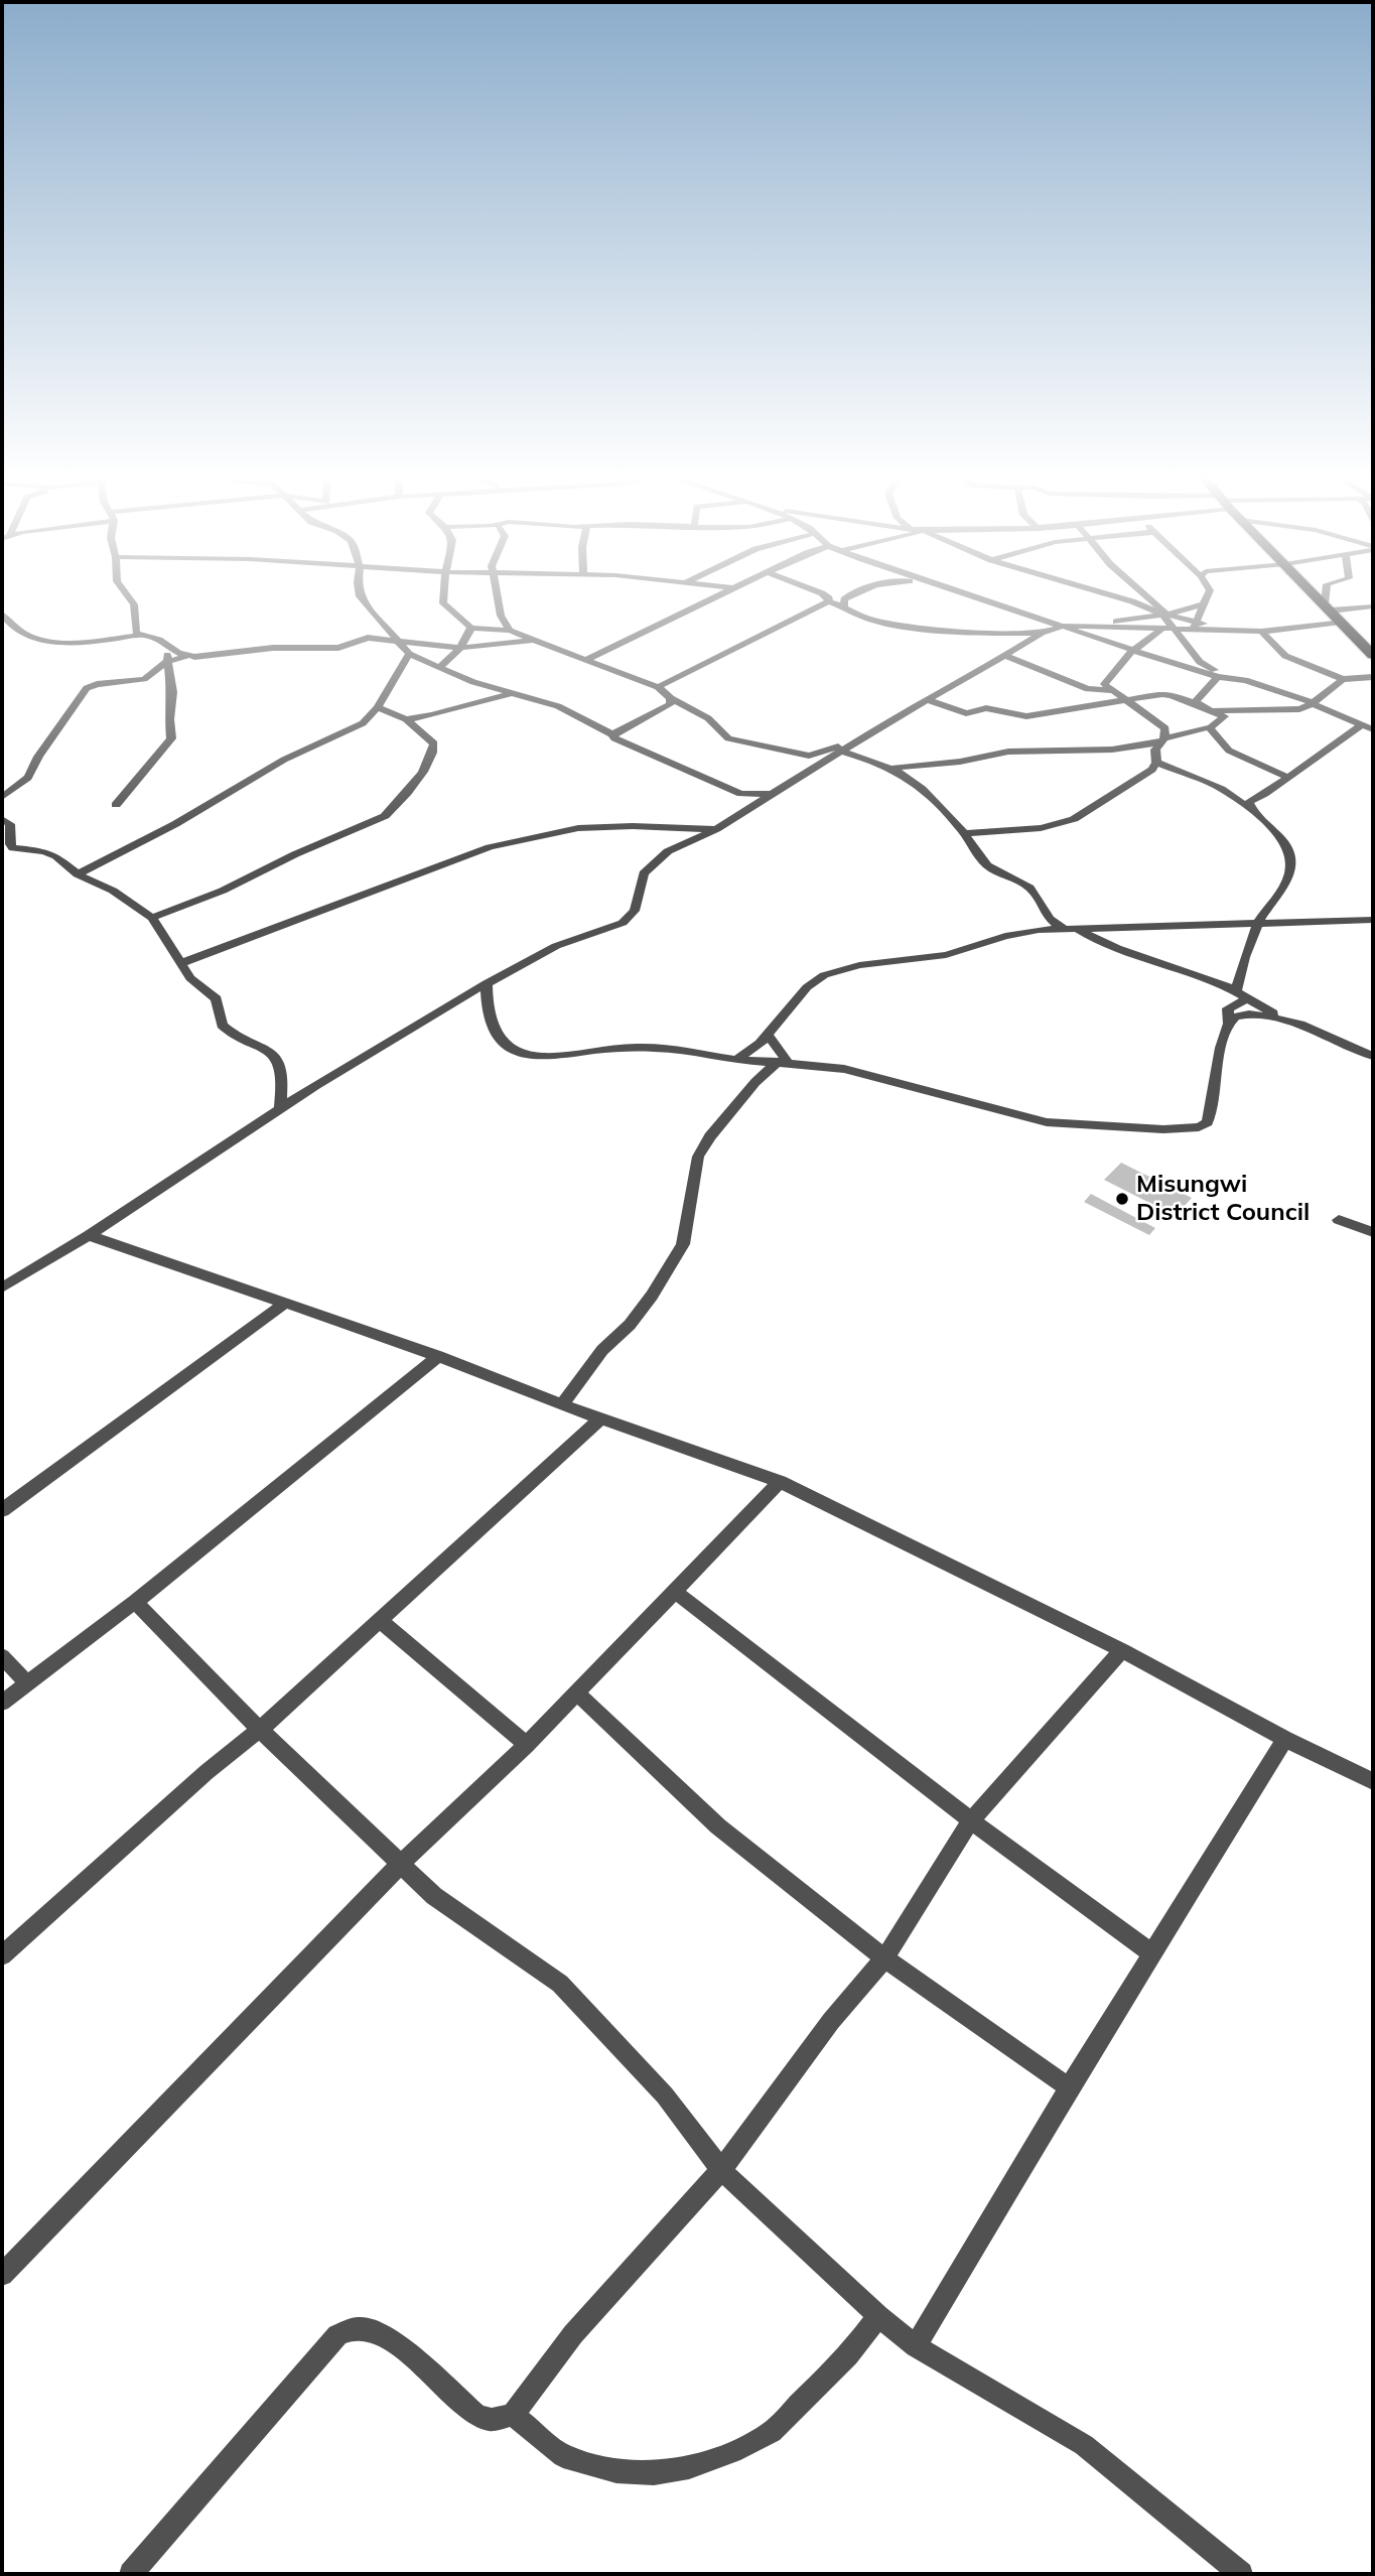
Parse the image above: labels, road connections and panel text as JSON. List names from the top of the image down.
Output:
{
  "places": ["Misungwi District Council"]
}
